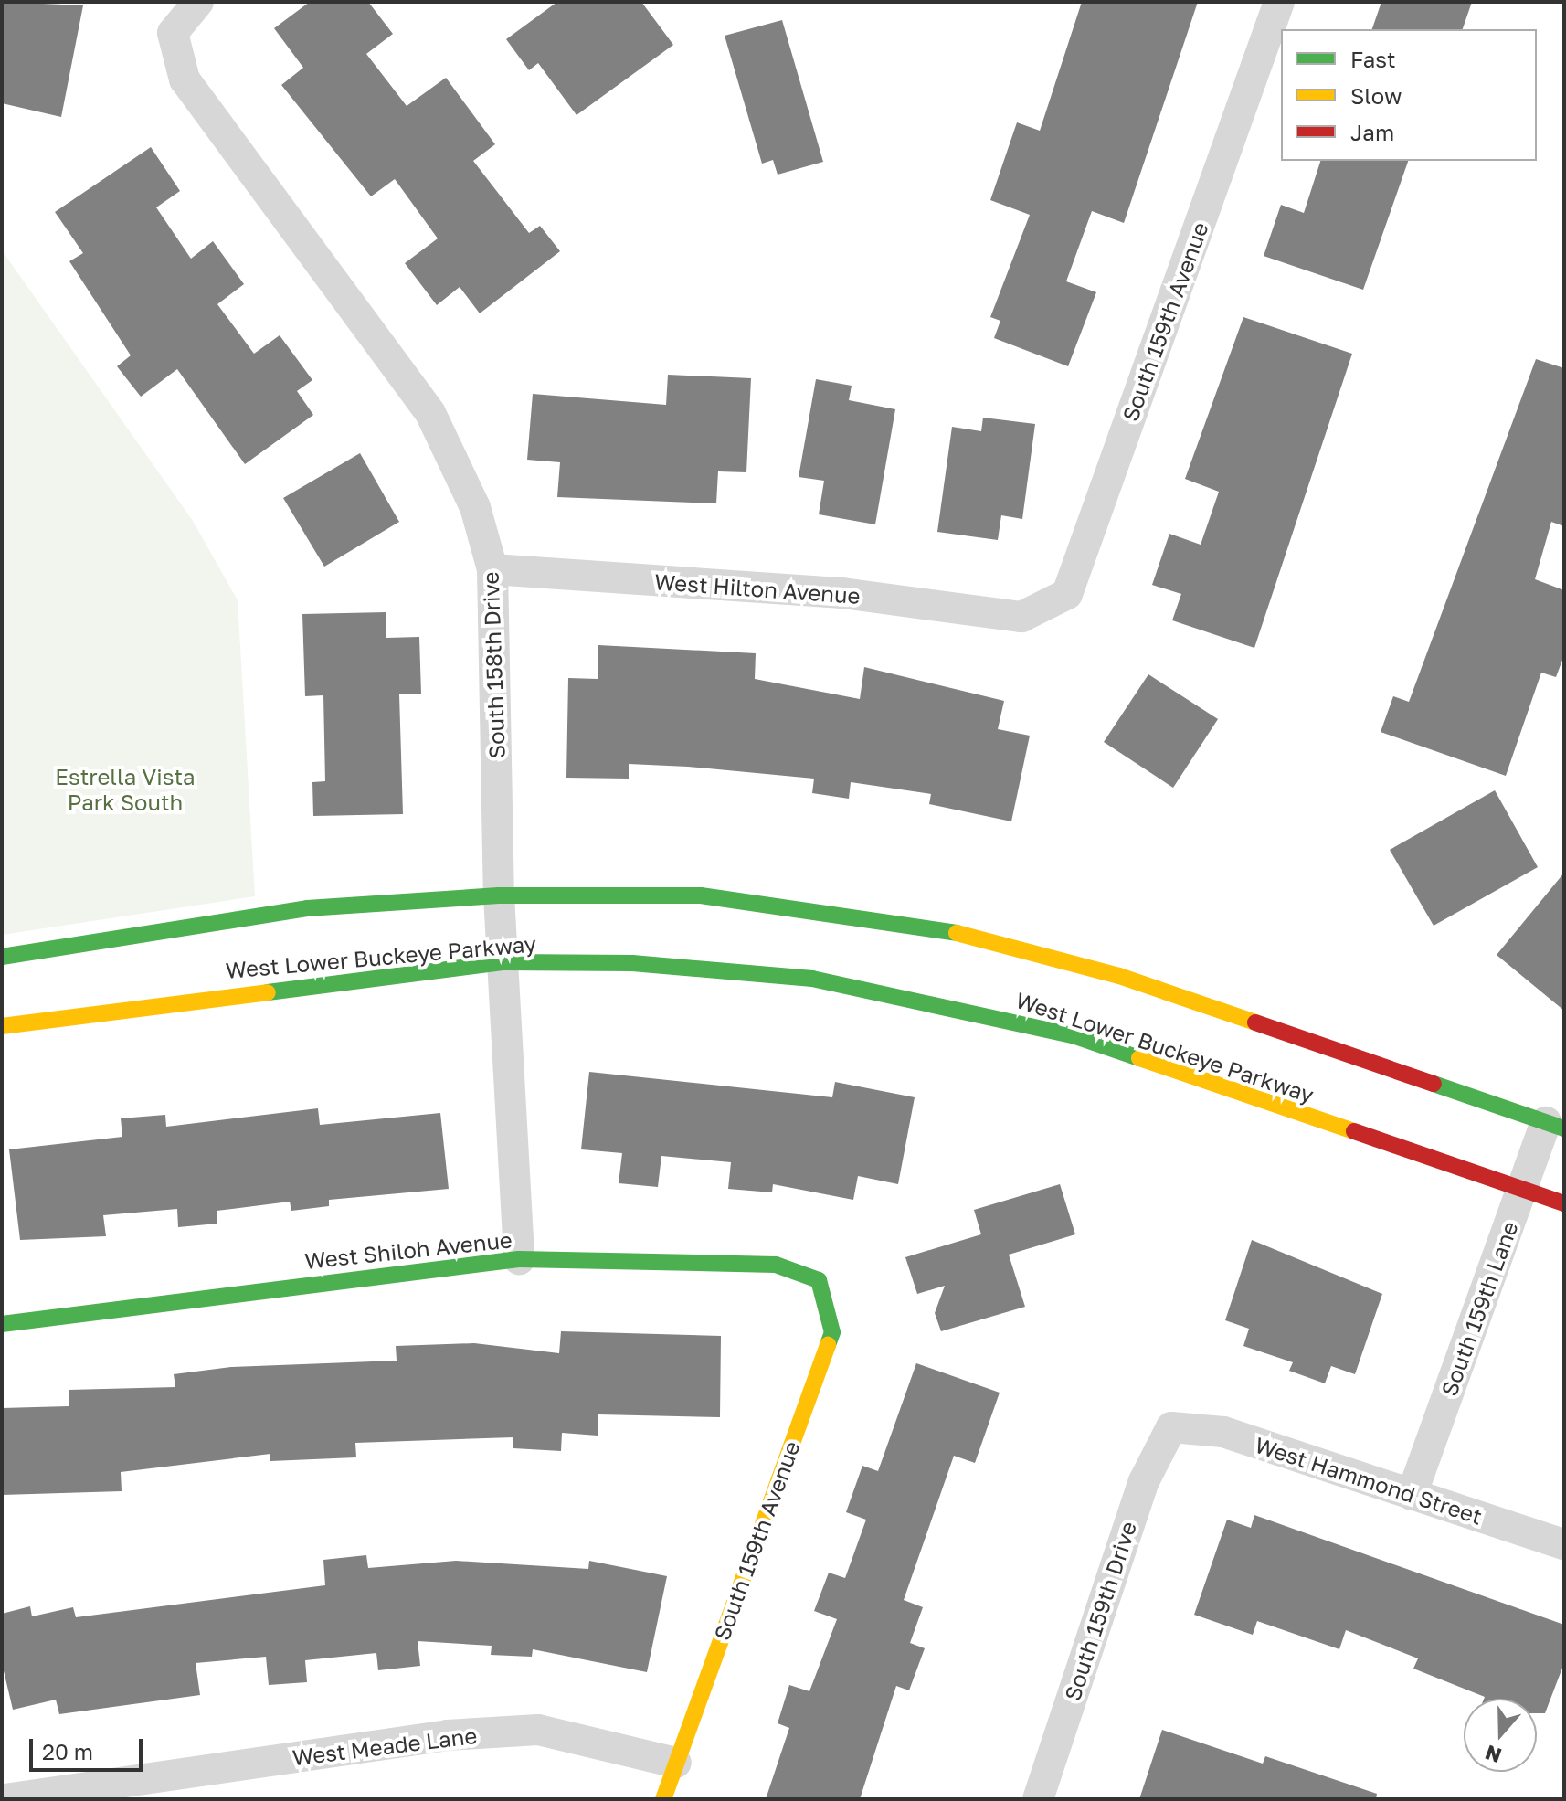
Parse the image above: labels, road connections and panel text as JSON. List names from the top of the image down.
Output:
{
  "streets": {
    "main road": ["South 159th Avenue", "West Lower Buckeye Parkway", "West Shiloh Avenue"],
    "street": [
      "West Hilton Avenue",
      "South 158th Drive",
      "South 159th Lane",
      "West Hammond Street",
      "South 159th Drive",
      "West Meade Lane"
    ]
  },
  "crossings": [
    ["South 159th Avenue", "West Hilton Avenue"],
    ["South 159th Avenue", "West Shiloh Avenue"],
    ["South 159th Avenue", "West Meade Lane"],
    ["West Hilton Avenue", "South 158th Drive"],
    ["South 158th Drive", "West Lower Buckeye Parkway"],
    ["South 158th Drive", "West Shiloh Avenue"],
    ["West Lower Buckeye Parkway", "South 159th Lane"],
    ["South 159th Lane", "West Hammond Street"],
    ["West Hammond Street", "South 159th Drive"]
  ],
  "parks": ["Estrella Vista Park South"],
  "legend": ["Fast", "Slow", "Jam"],
  "scale_bar": "20 m",
  "north": "bottom"
}
